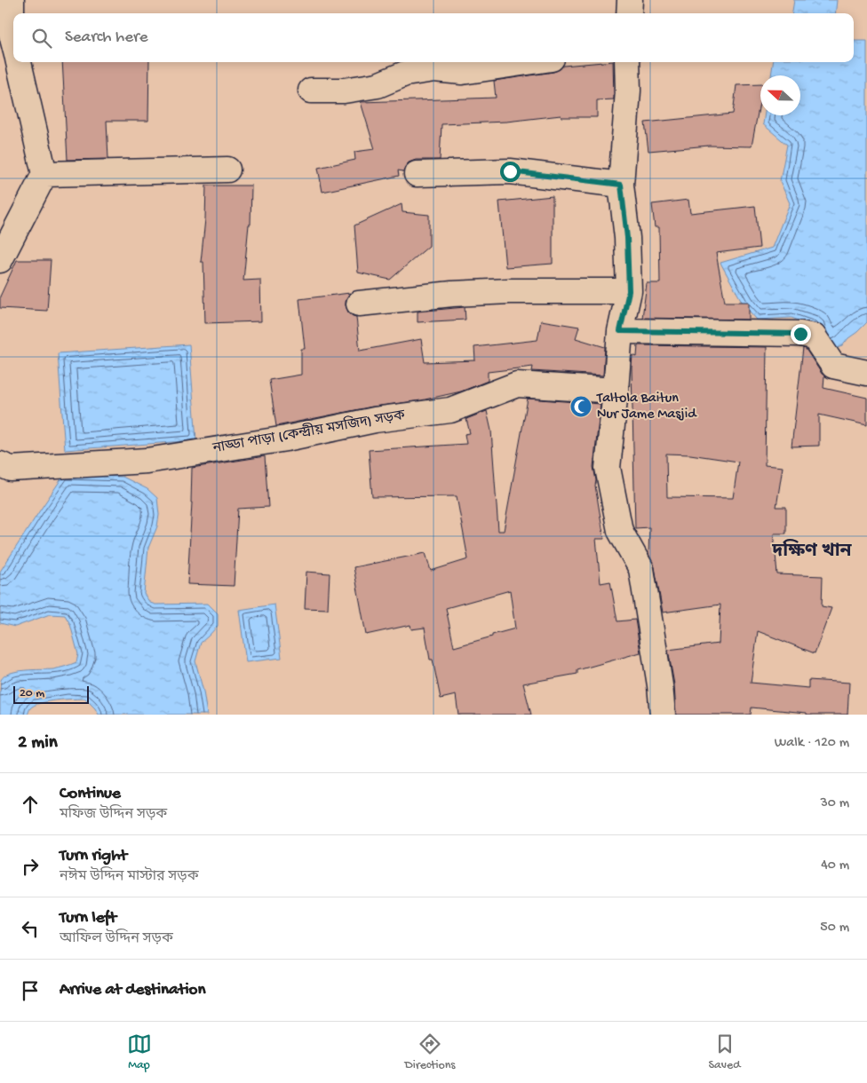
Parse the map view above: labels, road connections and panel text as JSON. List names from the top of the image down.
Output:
{
  "streets": {
    "street": ["নাড্ডা পাড়া (কেন্দ্রীয় মসজিদ) সড়ক"]
  },
  "districts": ["দক্ষিণ খান"],
  "places": {
    "mosque": ["Taltola Baitun Nur Jame Masjid"]
  },
  "scale_bar": "20 m",
  "north": "left",
  "page": {
    "search": "Search here",
    "scale": "20 m",
    "heading": ["2 min", "Walk · 120 m"],
    "list": [
      ["Continue", "মফিজ উদ্দিন সড়ক", "30 m"],
      ["Turn right", "নঈম উদ্দিন মাস্টার সড়ক", "40 m"],
      ["Turn left", "আফিল উদ্দিন সড়ক", "50 m"],
      "Arrive at destination"
    ],
    "nav": ["Map", "Directions", "Saved"]
  }
}
